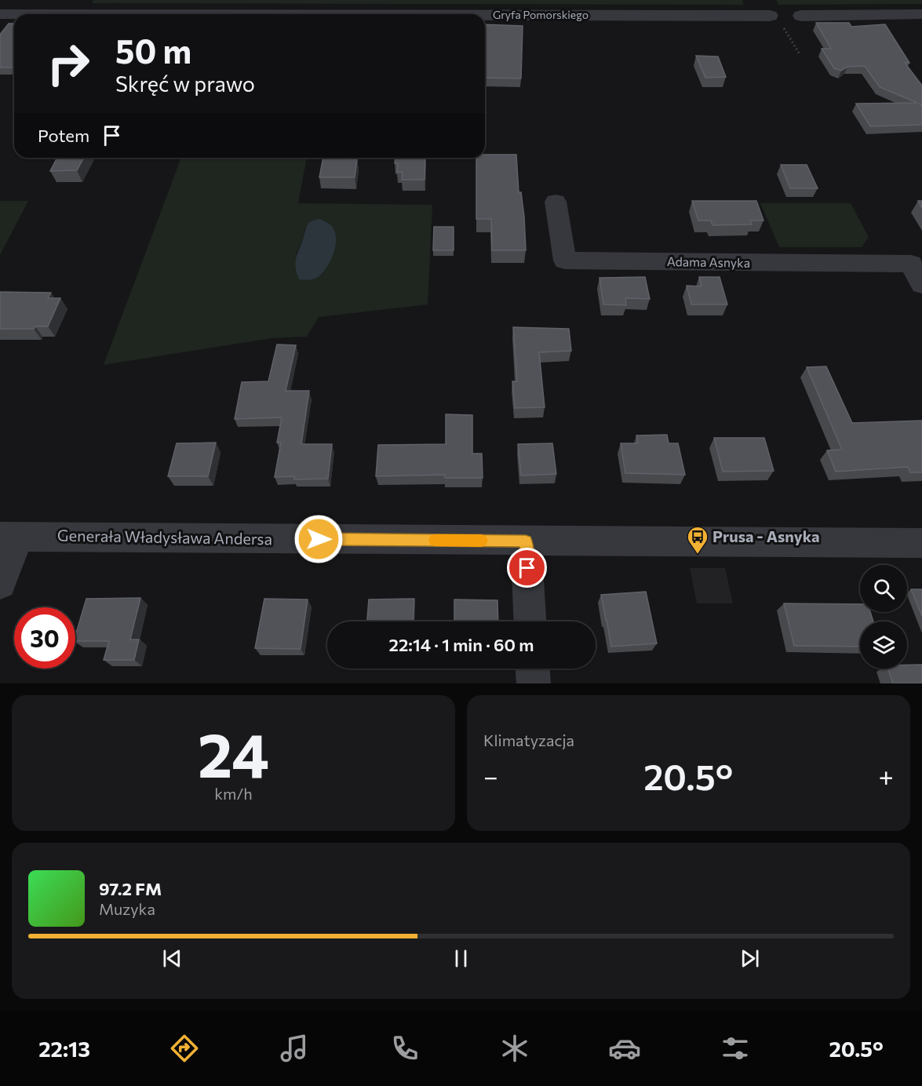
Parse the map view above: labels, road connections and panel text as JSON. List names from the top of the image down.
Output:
{
  "streets": {
    "street": ["Gryfa Pomorskiego", "Adama Asnyka", "Generała Władysława Andersa"]
  },
  "places": {
    "bus stop": ["Prusa - Asnyka"]
  },
  "page": {
    "turn": ["50 m", "Skręć w prawo"],
    "then": "Potem",
    "limit": "30",
    "trip": "22:14 · 1 min · 60 m",
    "tile": [
      ["24", "km/h"],
      "Klimatyzacja"
    ],
    "heat": ["−", "20.5°", "+"],
    "song": ["97.2 FM", "Muzyka"],
    "tabs": ["22:13", "20.5°"]
  }
}
